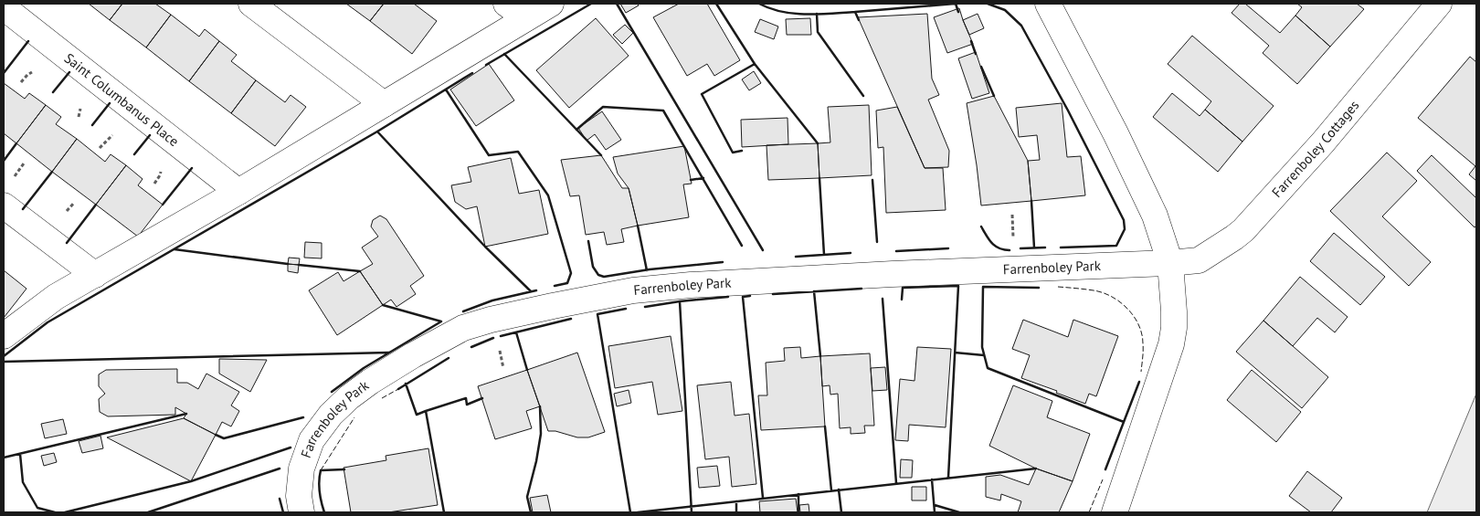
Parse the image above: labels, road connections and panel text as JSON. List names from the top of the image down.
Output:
{
  "streets": {
    "street": ["Saint Columbanus Place", "Farrenboley Cottages", "Farrenboley Park"]
  },
  "crossings": [
    ["Farrenboley Cottages", "Farrenboley Park"]
  ]
}
